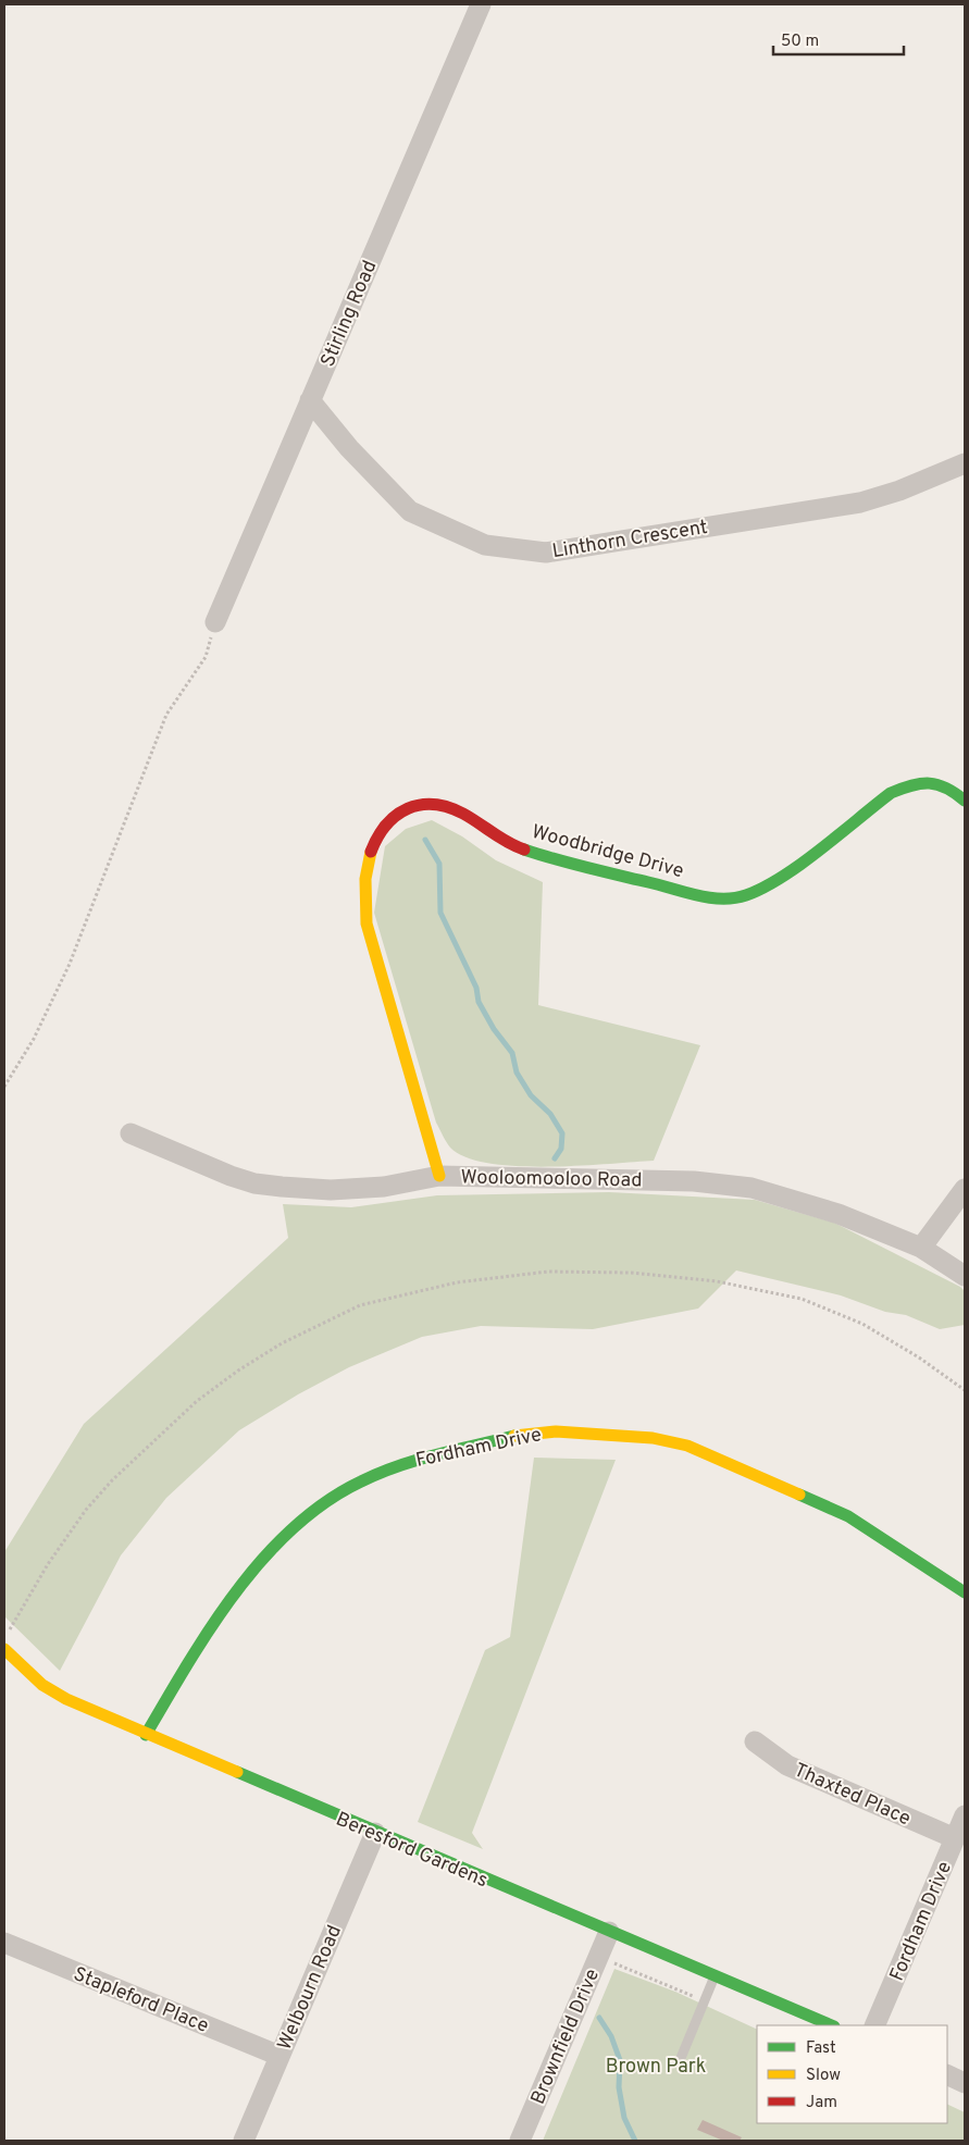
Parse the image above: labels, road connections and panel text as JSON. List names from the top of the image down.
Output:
{
  "streets": {
    "street": [
      "Stirling Road",
      "Linthorn Crescent",
      "Woodbridge Drive",
      "Wooloomooloo Road",
      "Fordham Drive",
      "Thaxted Place",
      "Beresford Gardens",
      "Welbourn Road",
      "Stapleford Place",
      "Brownfield Drive"
    ]
  },
  "crossings": [
    ["Stirling Road", "Linthorn Crescent"],
    ["Woodbridge Drive", "Wooloomooloo Road"],
    ["Fordham Drive", "Thaxted Place"],
    ["Fordham Drive", "Beresford Gardens"],
    ["Beresford Gardens", "Welbourn Road"],
    ["Beresford Gardens", "Brownfield Drive"],
    ["Welbourn Road", "Stapleford Place"]
  ],
  "parks": ["Brown Park"],
  "legend": ["Fast", "Slow", "Jam"],
  "scale_bar": "50 m"
}
